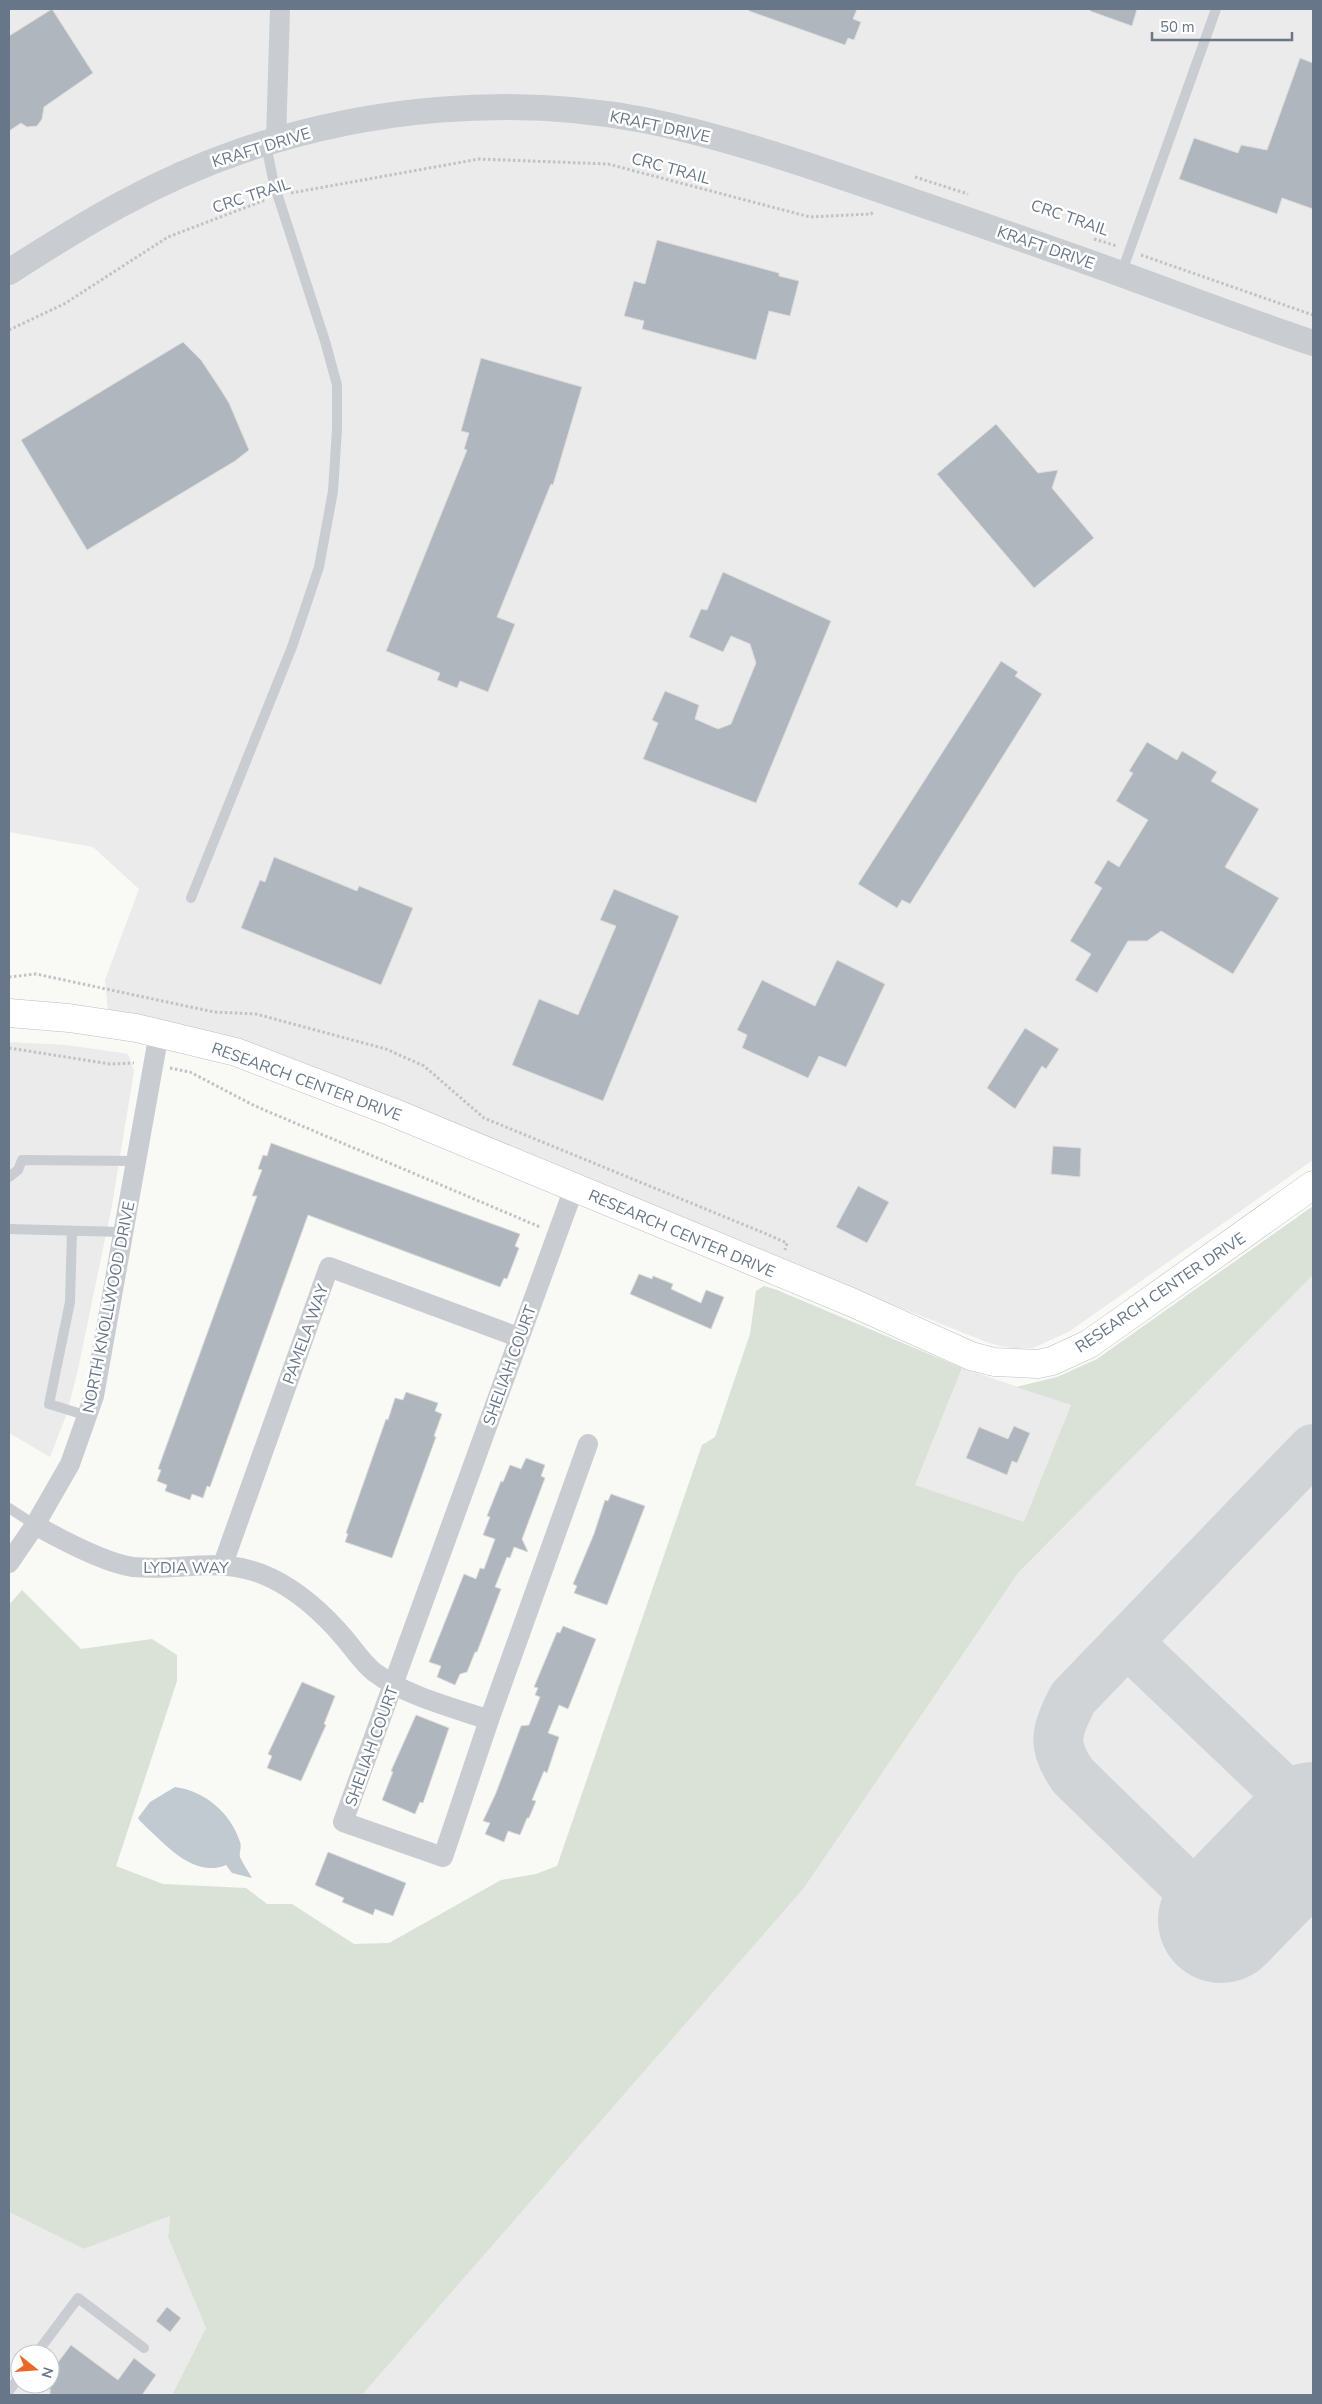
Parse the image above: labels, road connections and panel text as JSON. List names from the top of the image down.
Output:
{
  "streets": {
    "main road": ["RESEARCH CENTER DRIVE"],
    "street": [
      "KRAFT DRIVE",
      "NORTH KNOLLWOOD DRIVE",
      "PAMELA WAY",
      "SHELIAH COURT",
      "LYDIA WAY"
    ],
    "path": ["CRC TRAIL"]
  },
  "crossings": [
    ["KRAFT DRIVE", "CRC TRAIL"],
    ["RESEARCH CENTER DRIVE", "NORTH KNOLLWOOD DRIVE"],
    ["RESEARCH CENTER DRIVE", "SHELIAH COURT"],
    ["NORTH KNOLLWOOD DRIVE", "LYDIA WAY"],
    ["PAMELA WAY", "SHELIAH COURT"],
    ["PAMELA WAY", "LYDIA WAY"],
    ["SHELIAH COURT", "LYDIA WAY"]
  ],
  "scale_bar": "50 m",
  "north": "right"
}
